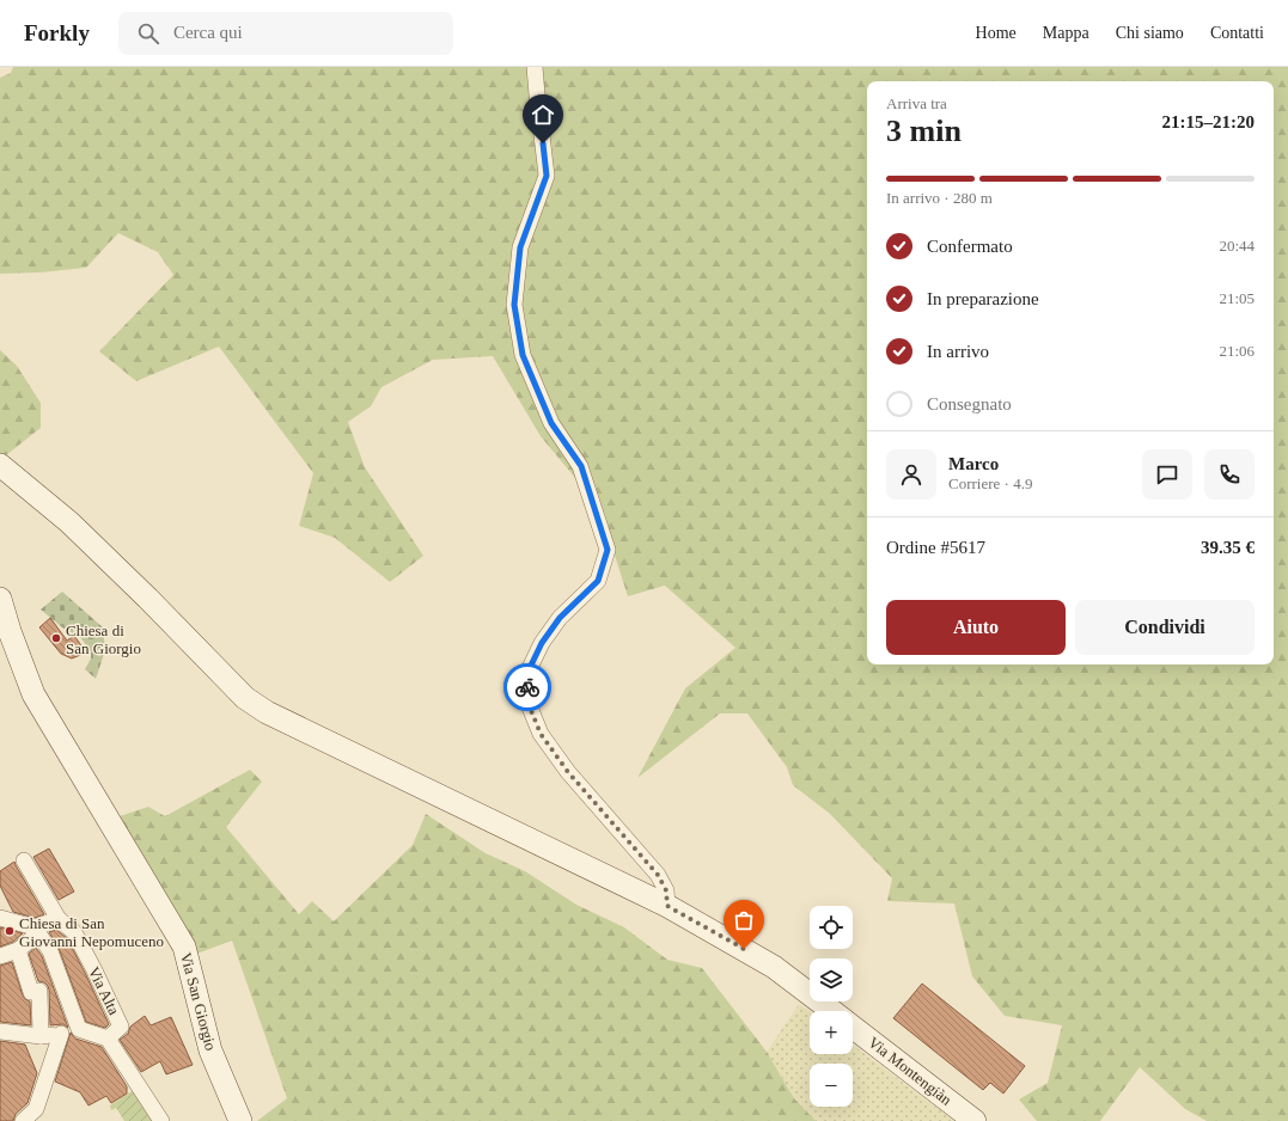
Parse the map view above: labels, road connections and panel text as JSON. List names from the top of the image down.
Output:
{
  "streets": {
    "street": ["Via Alta", "Via San Giorgio", "Via Montengiàn"]
  },
  "places": ["Chiesa di San Giorgio", "Chiesa di San Giovanni Nepomuceno"],
  "page": {
    "header": "Forkly",
    "search": "Cerca qui",
    "nav": [
      "Home",
      "Mappa",
      "Chi siamo",
      "Contatti"
    ],
    "heading": ["3 min", "Arriva tra", "21:15–21:20"],
    "panel": [
      "Marco",
      "Corriere · 4.9",
      "Ordine #5617",
      "39.35 €"
    ],
    "bar": "In arrivo · 280 m",
    "list": [
      ["Confermato", "20:44"],
      ["In preparazione", "21:05"],
      ["In arrivo", "21:06"],
      "Consegnato"
    ],
    "buttons": ["Aiuto", "Condividi"],
    "map_buttons": ["+", "−"]
  }
}
